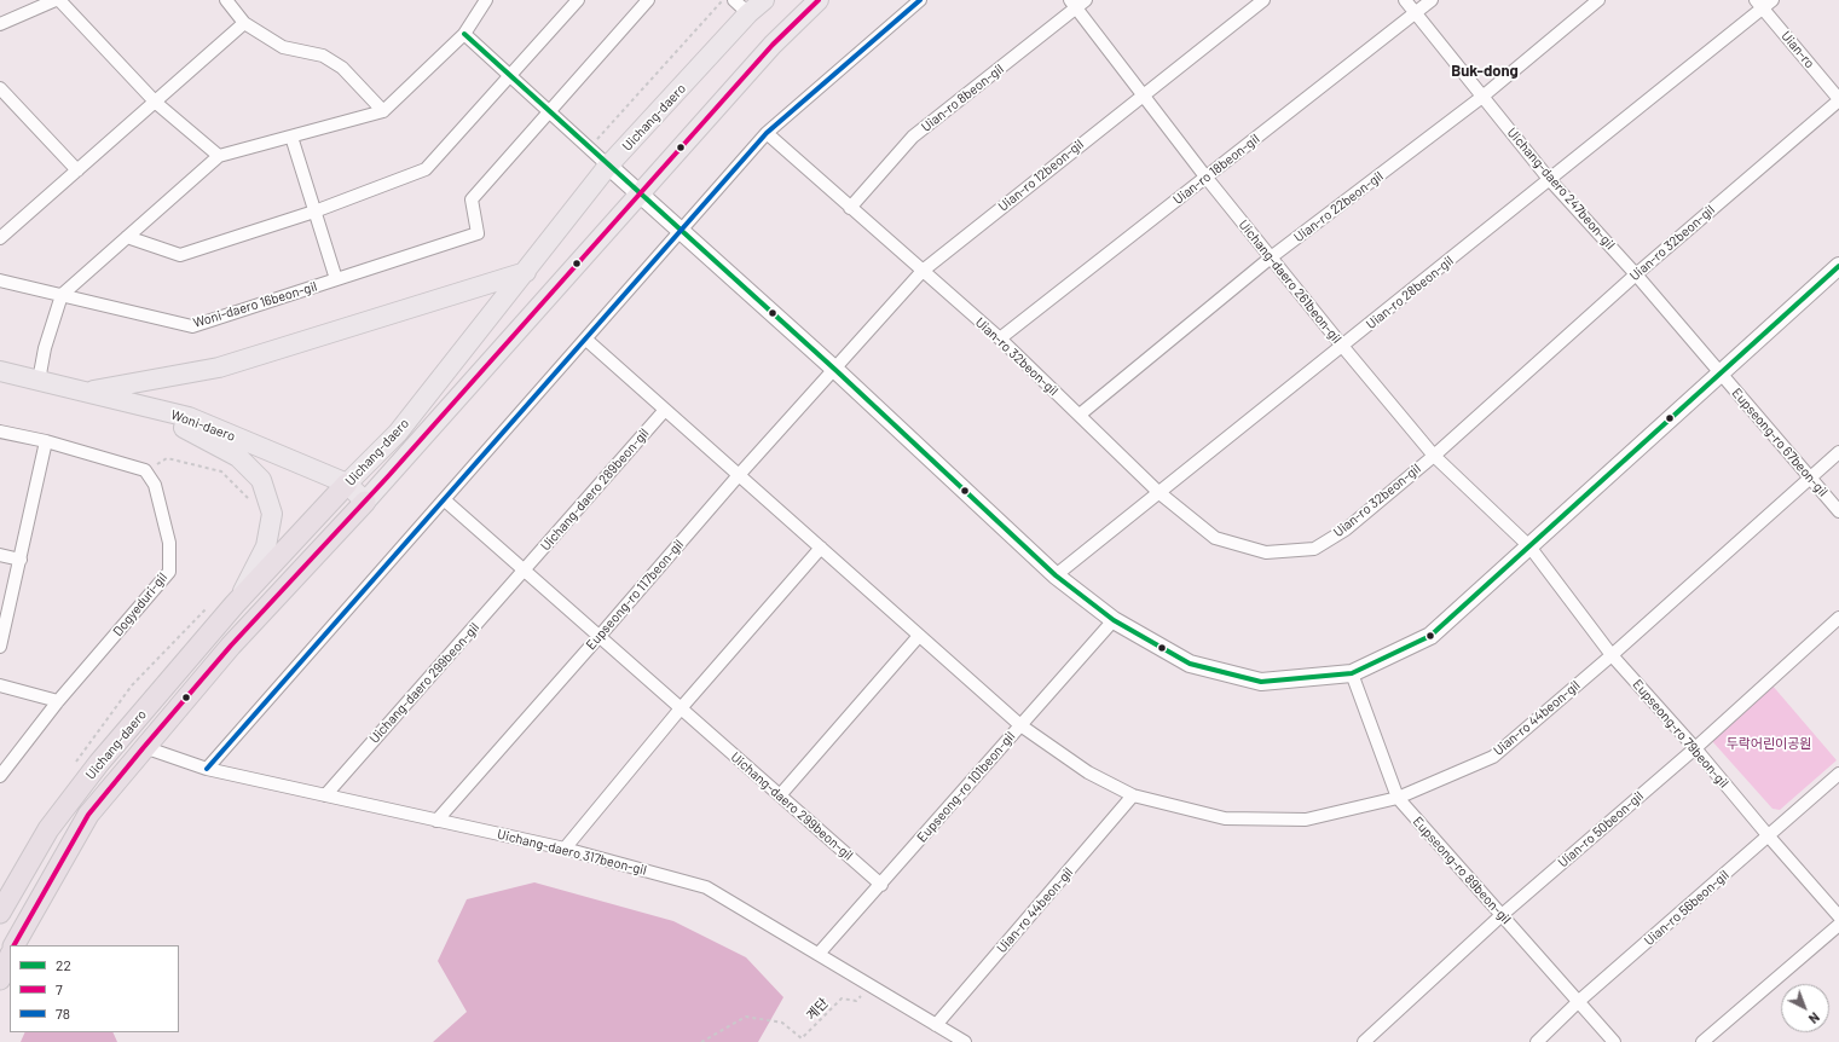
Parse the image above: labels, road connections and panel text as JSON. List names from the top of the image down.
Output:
{
  "streets": {
    "highway": ["Uichang-daero"],
    "main road": ["Woni-daero"],
    "street": [
      "Uian-ro",
      "Uian-ro 8beon-gil",
      "Uian-ro 18beon-gil",
      "Uian-ro 12beon-gil",
      "Uichang-daero 247beon-gil",
      "Uian-ro 22beon-gil",
      "Uian-ro 32beon-gil",
      "Uichang-daero 261beon-gil",
      "Uian-ro 28beon-gil",
      "Woni-daero 16beon-gil",
      "Eupseong-ro 67beon-gil",
      "Uichang-daero 289beon-gil",
      "Eupseong-ro 117beon-gil",
      "Dogyeduri-gil",
      "Uichang-daero 299beon-gil",
      "Uian-ro 44beon-gil",
      "Eupseong-ro 79beon-gil",
      "Eupseong-ro 101beon-gil",
      "Uian-ro 50beon-gil",
      "Uichang-daero 317beon-gil",
      "Eupseong-ro 89beon-gil",
      "Uian-ro 56beon-gil"
    ],
    "path": ["계단"]
  },
  "crossings": [
    ["Uian-ro", "Uian-ro 32beon-gil"],
    ["Uian-ro", "Uian-ro 28beon-gil"],
    ["Uian-ro 8beon-gil", "Uian-ro 32beon-gil"],
    ["Uian-ro 8beon-gil", "Uichang-daero 261beon-gil"],
    ["Uichang-daero", "Woni-daero"],
    ["Uichang-daero", "Uichang-daero 317beon-gil"],
    ["Uian-ro 18beon-gil", "Uichang-daero 247beon-gil"],
    ["Uian-ro 18beon-gil", "Uian-ro 32beon-gil"],
    ["Uian-ro 18beon-gil", "Uichang-daero 261beon-gil"],
    ["Uian-ro 12beon-gil", "Uian-ro 32beon-gil"],
    ["Uian-ro 12beon-gil", "Uichang-daero 261beon-gil"],
    ["Uian-ro 12beon-gil", "Eupseong-ro 117beon-gil"],
    ["Uichang-daero 247beon-gil", "Uian-ro 22beon-gil"],
    ["Uichang-daero 247beon-gil", "Uian-ro 32beon-gil"],
    ["Uichang-daero 247beon-gil", "Uian-ro 28beon-gil"],
    ["Uichang-daero 247beon-gil", "Eupseong-ro 67beon-gil"],
    ["Uian-ro 22beon-gil", "Uian-ro 32beon-gil"],
    ["Uian-ro 22beon-gil", "Uichang-daero 261beon-gil"],
    ["Uian-ro 32beon-gil", "Uichang-daero 261beon-gil"],
    ["Uian-ro 32beon-gil", "Uian-ro 28beon-gil"],
    ["Uichang-daero 261beon-gil", "Uian-ro 28beon-gil"],
    ["Uichang-daero 261beon-gil", "Eupseong-ro 79beon-gil"],
    ["Eupseong-ro 67beon-gil", "Uian-ro 44beon-gil"],
    ["Uichang-daero 289beon-gil", "Uichang-daero 299beon-gil"],
    ["Eupseong-ro 117beon-gil", "Uichang-daero 299beon-gil"],
    ["Eupseong-ro 117beon-gil", "Uichang-daero 317beon-gil"],
    ["Uichang-daero 299beon-gil", "Eupseong-ro 101beon-gil"],
    ["Uichang-daero 299beon-gil", "Uichang-daero 317beon-gil"],
    ["Uian-ro 44beon-gil", "Eupseong-ro 79beon-gil"],
    ["Uian-ro 44beon-gil", "Eupseong-ro 101beon-gil"],
    ["Uian-ro 44beon-gil", "Uichang-daero 317beon-gil"],
    ["Uian-ro 44beon-gil", "Eupseong-ro 89beon-gil"],
    ["Eupseong-ro 79beon-gil", "Uian-ro 50beon-gil"],
    ["Eupseong-ro 79beon-gil", "Uian-ro 56beon-gil"],
    ["Eupseong-ro 101beon-gil", "Uichang-daero 317beon-gil"],
    ["Uian-ro 50beon-gil", "Eupseong-ro 89beon-gil"],
    ["Uichang-daero 317beon-gil", "계단"],
    ["Eupseong-ro 89beon-gil", "Uian-ro 56beon-gil"]
  ],
  "districts": ["Buk-dong"],
  "parks": ["두락어린이공원"],
  "lines": ["transit line 7", "transit line 78", "transit line 22"],
  "legend": ["22", "7", "78"],
  "north": "bottom right"
}
